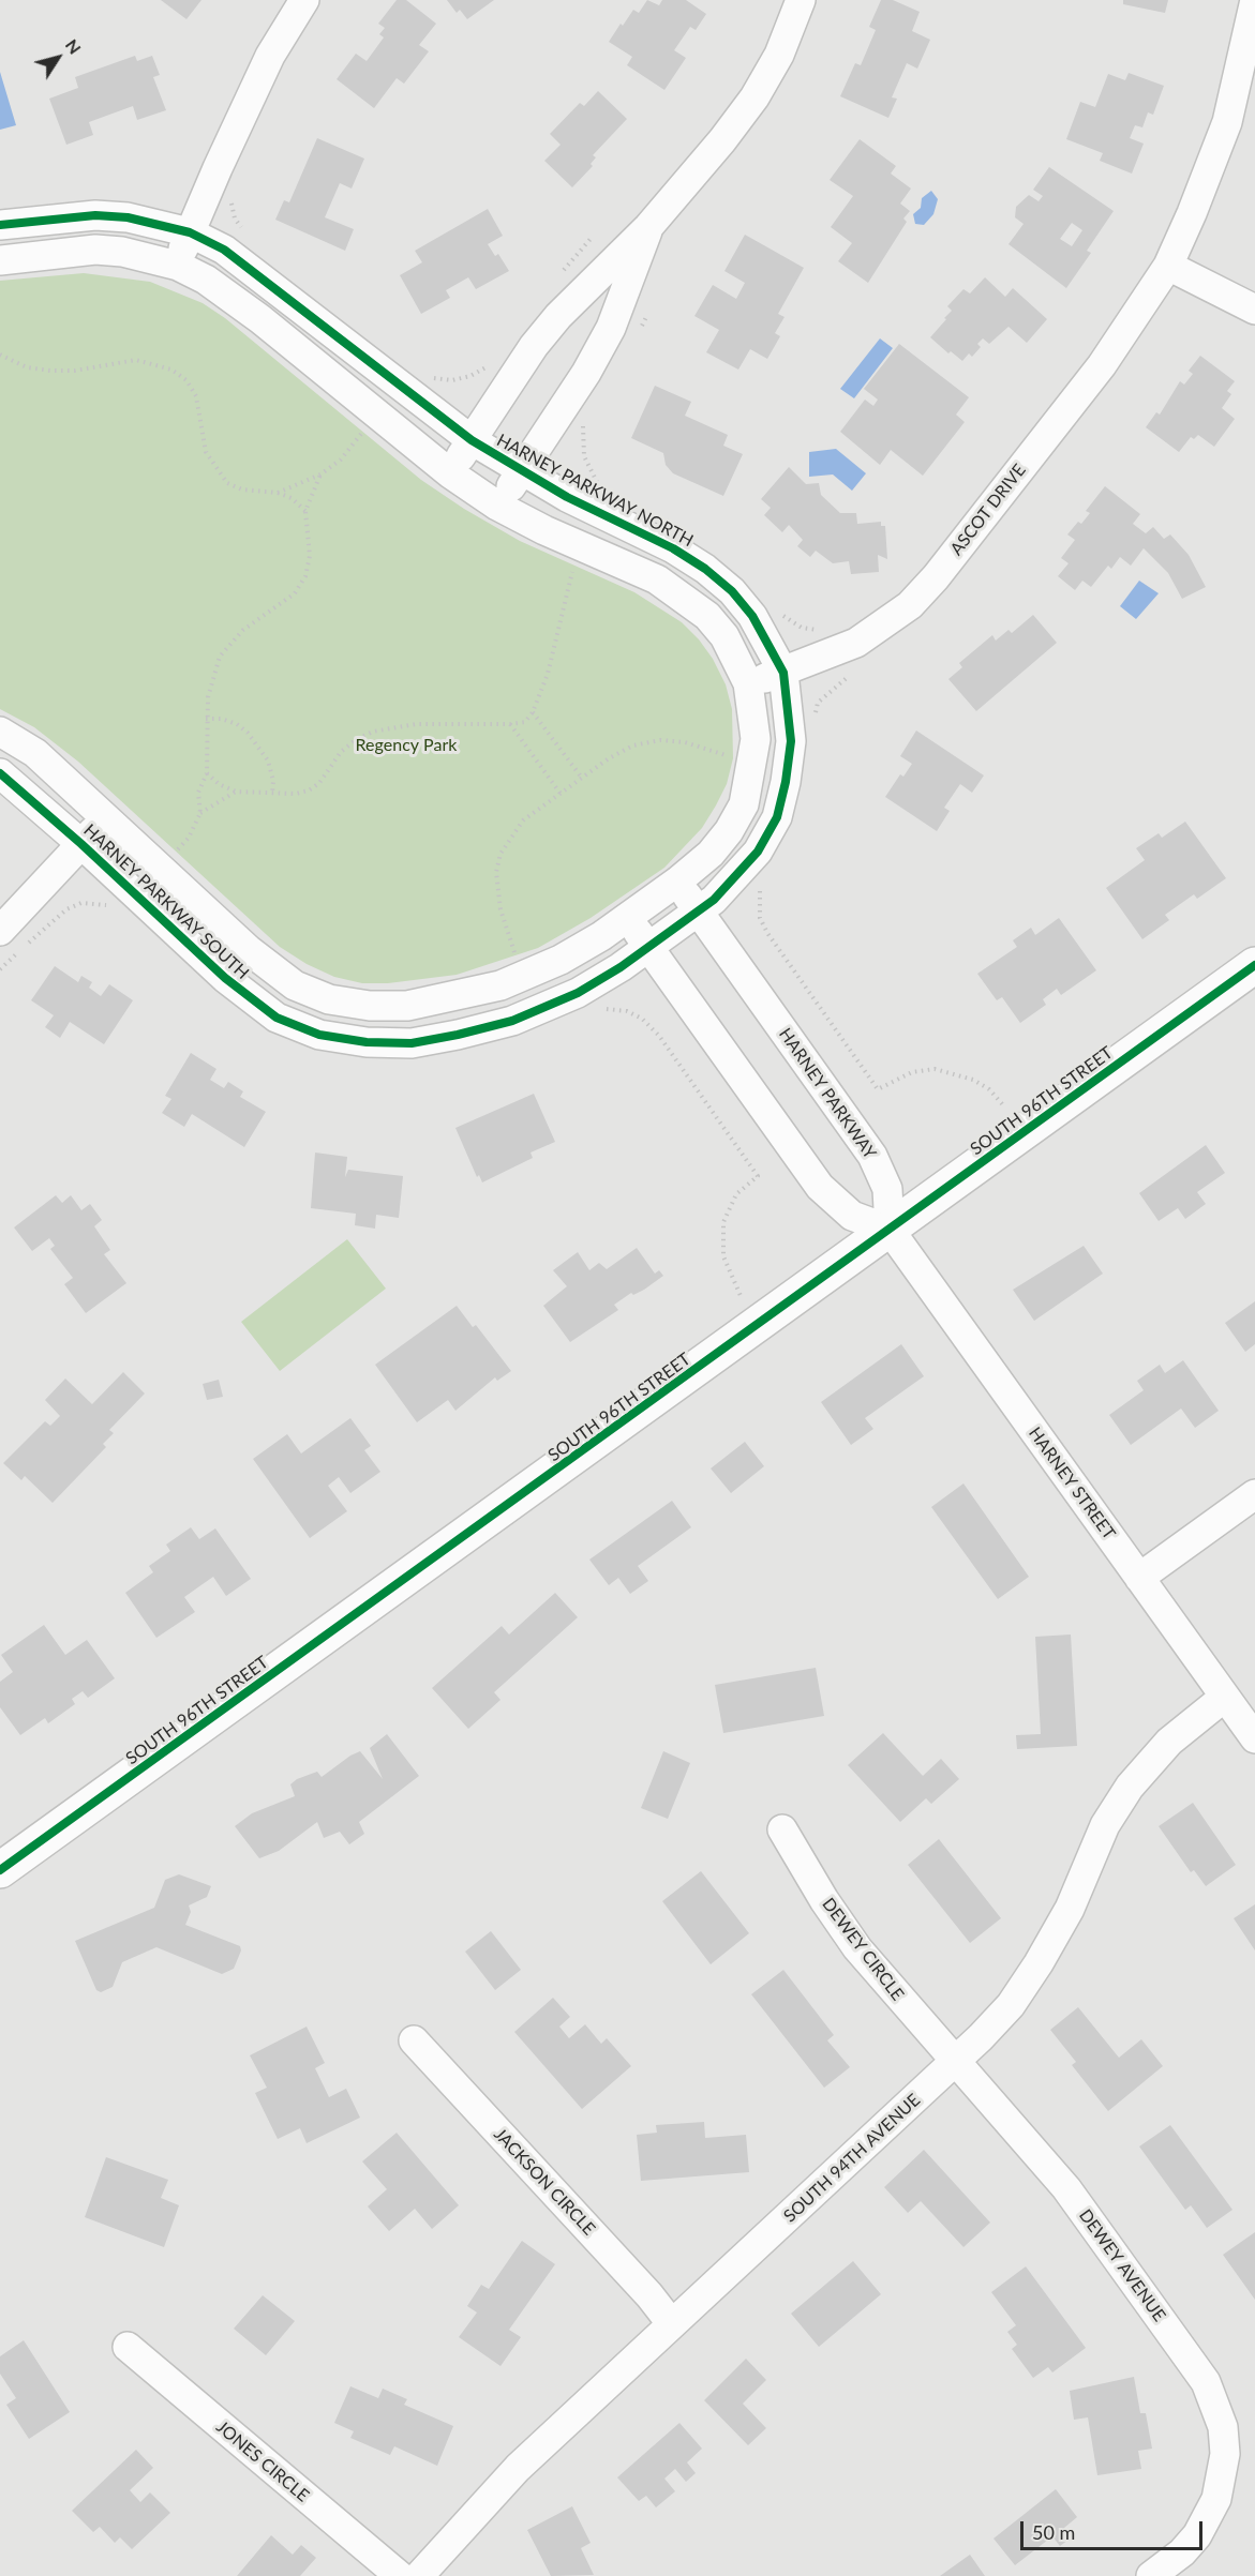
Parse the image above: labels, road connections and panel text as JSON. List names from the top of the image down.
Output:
{
  "streets": {
    "street": [
      "HARNEY PARKWAY NORTH",
      "ASCOT DRIVE",
      "HARNEY PARKWAY SOUTH",
      "HARNEY PARKWAY",
      "SOUTH 96TH STREET",
      "HARNEY STREET",
      "DEWEY CIRCLE",
      "SOUTH 94TH AVENUE",
      "JACKSON CIRCLE",
      "DEWEY AVENUE",
      "JONES CIRCLE"
    ]
  },
  "crossings": [
    ["HARNEY PARKWAY NORTH", "ASCOT DRIVE"],
    ["HARNEY PARKWAY NORTH", "HARNEY PARKWAY SOUTH"],
    ["HARNEY PARKWAY NORTH", "HARNEY PARKWAY"],
    ["HARNEY PARKWAY SOUTH", "HARNEY PARKWAY"],
    ["HARNEY PARKWAY", "SOUTH 96TH STREET"],
    ["HARNEY PARKWAY", "HARNEY STREET"],
    ["SOUTH 96TH STREET", "HARNEY STREET"],
    ["HARNEY STREET", "SOUTH 94TH AVENUE"],
    ["DEWEY CIRCLE", "SOUTH 94TH AVENUE"],
    ["DEWEY CIRCLE", "DEWEY AVENUE"],
    ["SOUTH 94TH AVENUE", "JACKSON CIRCLE"],
    ["SOUTH 94TH AVENUE", "DEWEY AVENUE"]
  ],
  "parks": ["Regency Park"],
  "scale_bar": "50 m",
  "north": "top right"
}
